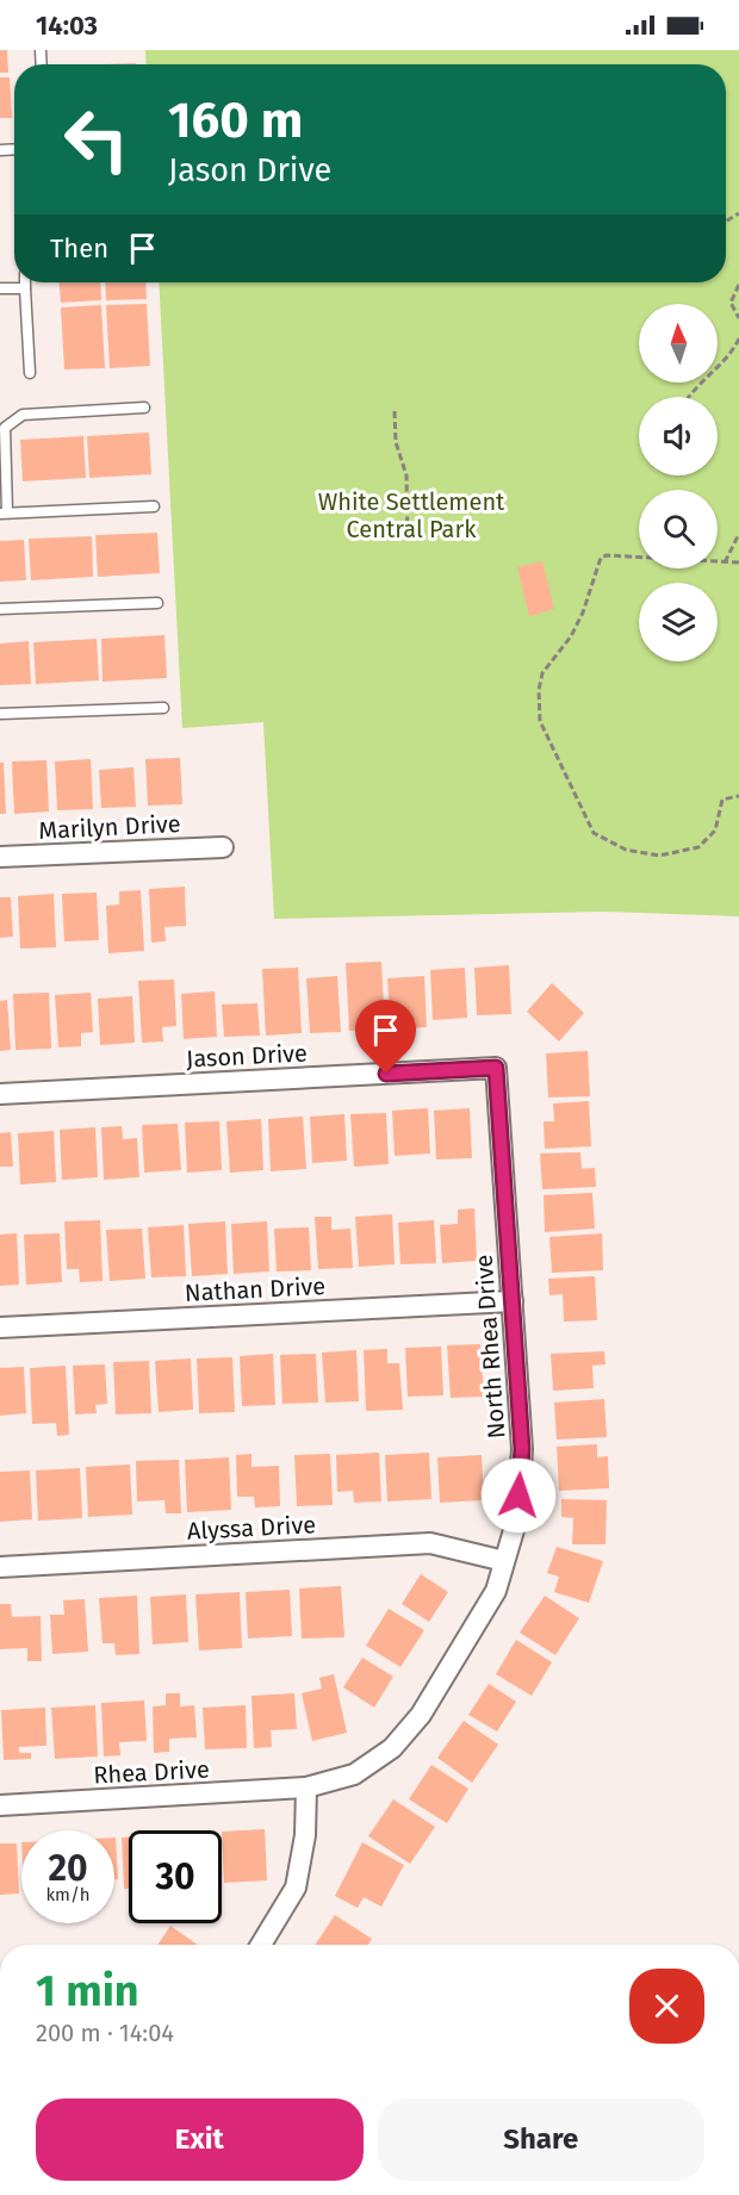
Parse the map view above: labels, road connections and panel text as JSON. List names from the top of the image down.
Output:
{
  "streets": {
    "street": [
      "Marilyn Drive",
      "Jason Drive",
      "Nathan Drive",
      "North Rhea Drive",
      "Alyssa Drive",
      "Rhea Drive"
    ]
  },
  "crossings": [
    ["Jason Drive", "North Rhea Drive"],
    ["Nathan Drive", "North Rhea Drive"],
    ["North Rhea Drive", "Alyssa Drive"],
    ["North Rhea Drive", "Rhea Drive"]
  ],
  "parks": ["White Settlement Central Park"],
  "north": "top",
  "page": {
    "status": "14:03",
    "turn": ["160 m", "Jason Drive"],
    "then": "Then",
    "speed": "20 km/h",
    "limit": "30",
    "heading": ["1 min", "200 m · 14:04"],
    "buttons": ["Exit", "Share"]
  }
}
